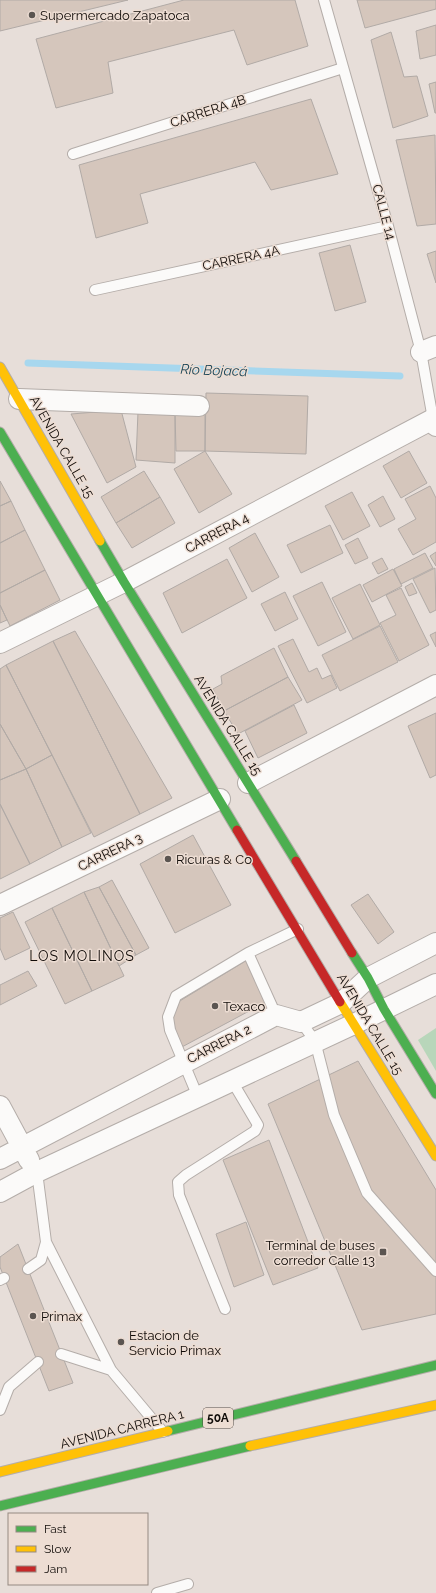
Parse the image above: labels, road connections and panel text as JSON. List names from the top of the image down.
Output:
{
  "streets": {
    "main road": ["AVENIDA CALLE 15", "50A", "AVENIDA CARRERA 1"],
    "street": ["CARRERA 4", "CARRERA 3", "CARRERA 2"],
    "lane": ["CARRERA 4B", "CALLE 14", "CARRERA 4A"]
  },
  "crossings": [
    ["CARRERA 4B", "CALLE 14"],
    ["CALLE 14", "CARRERA 4A"],
    ["CALLE 14", "CARRERA 4"],
    ["AVENIDA CALLE 15", "CARRERA 4"],
    ["AVENIDA CALLE 15", "CARRERA 3"]
  ],
  "districts": ["LOS MOLINOS"],
  "water": ["Río Bojacá"],
  "places": {
    "other": [
      "Supermercado Zapatoca",
      "Ricuras & Co",
      "Texaco",
      "Primax",
      "Estacion de Servicio Primax"
    ],
    "transit": ["Terminal de buses corredor Calle 13"]
  },
  "legend": ["Fast", "Slow", "Jam"]
}
